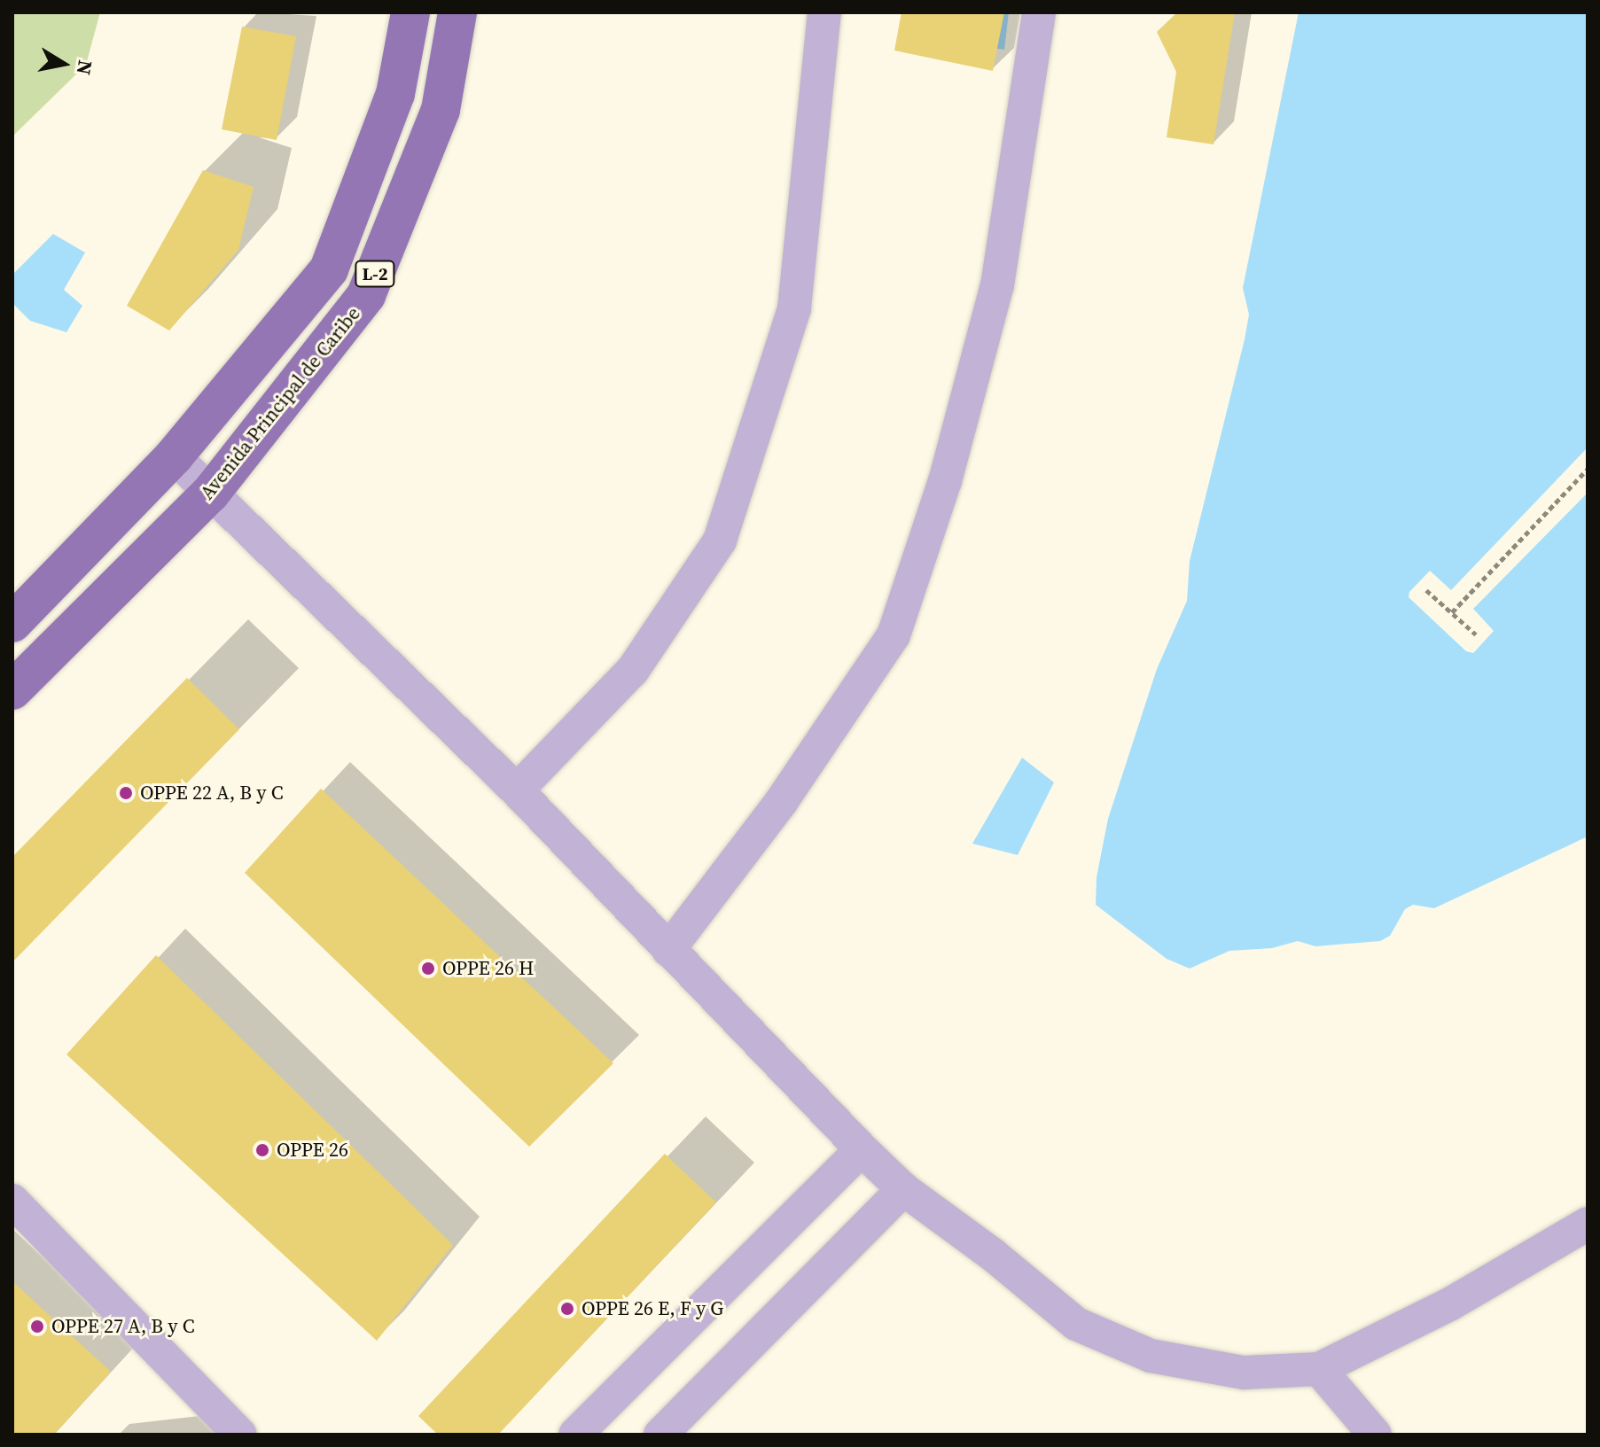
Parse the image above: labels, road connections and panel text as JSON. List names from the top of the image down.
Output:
{
  "streets": {
    "main road": ["L-2", "Avenida Principal de Caribe"]
  },
  "places": [
    "OPPE 22 A, B y C",
    "OPPE 26 H",
    "OPPE 26",
    "OPPE 26 E, F y G",
    "OPPE 27 A, B y C"
  ],
  "north": "right"
}
